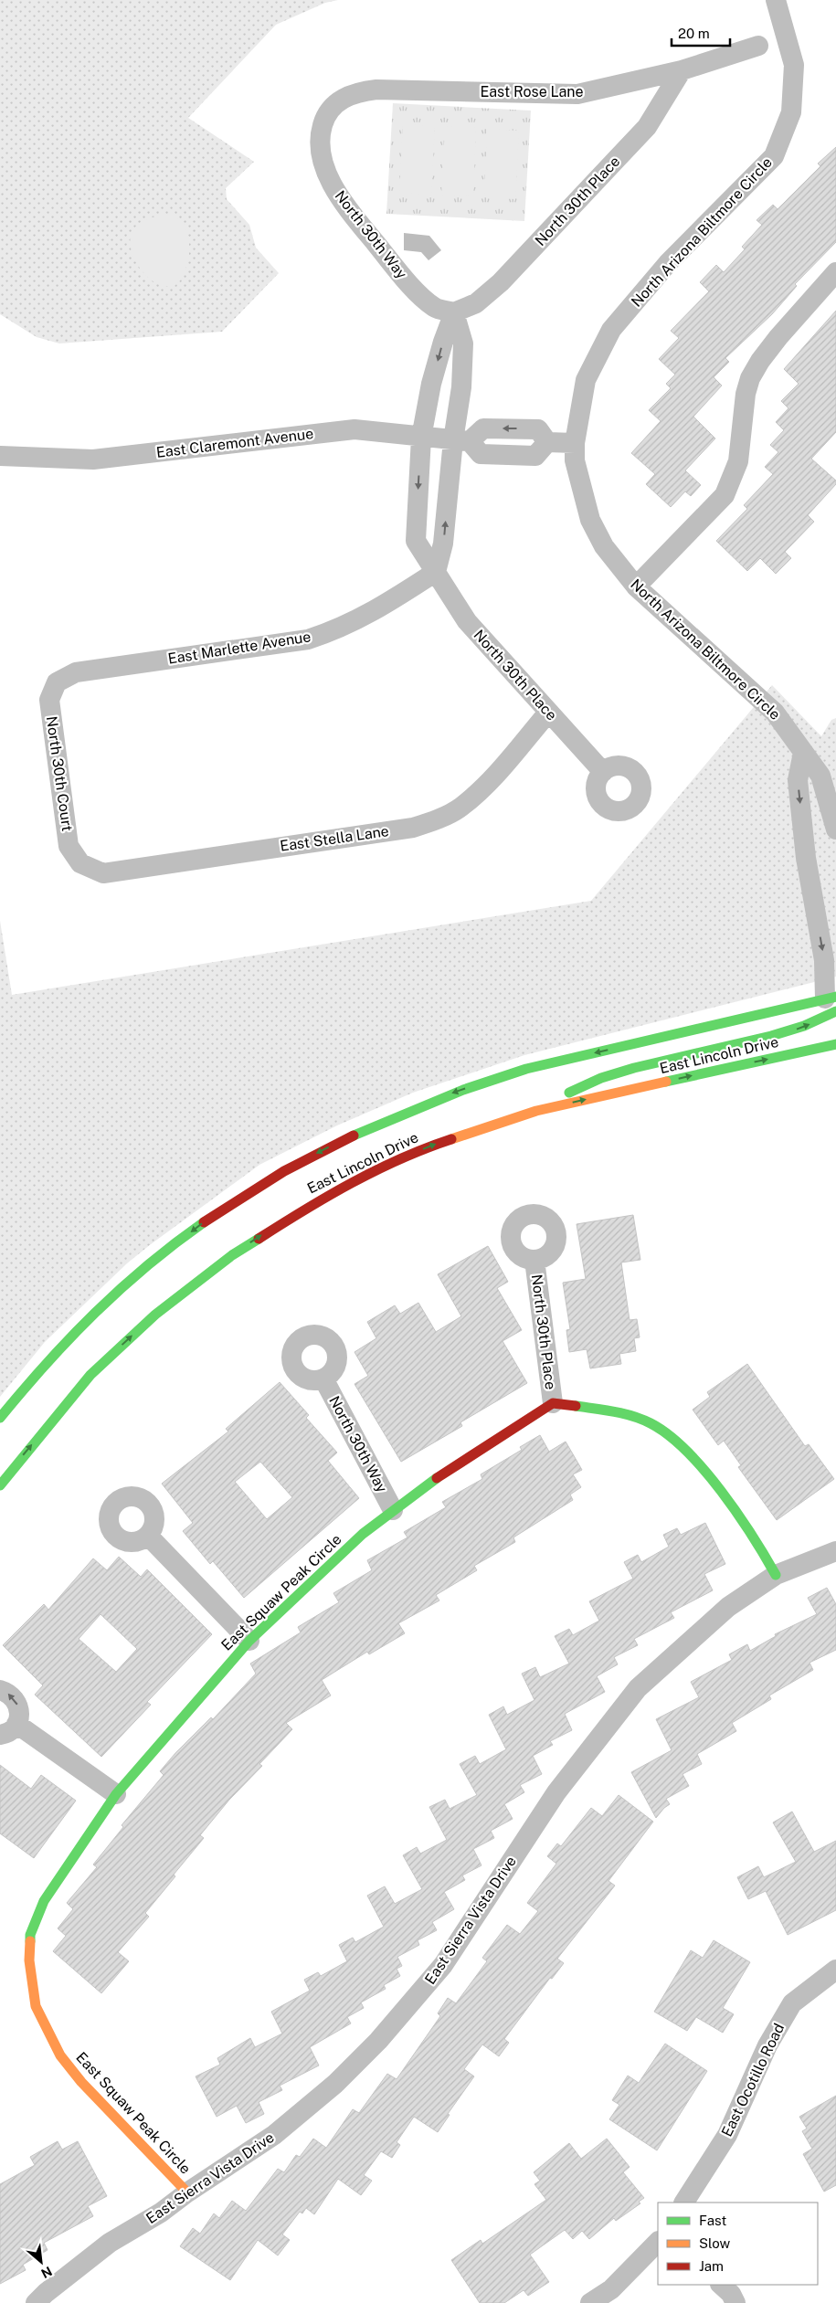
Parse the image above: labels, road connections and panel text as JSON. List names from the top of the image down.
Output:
{
  "streets": {
    "main road": ["East Lincoln Drive", "East Squaw Peak Circle"],
    "street": [
      "East Rose Lane",
      "North 30th Place",
      "North Arizona Biltmore Circle",
      "North 30th Way",
      "East Claremont Avenue",
      "East Marlette Avenue",
      "North 30th Court",
      "East Stella Lane",
      "East Sierra Vista Drive",
      "East Ocotillo Road"
    ]
  },
  "crossings": [
    ["East Rose Lane", "North 30th Place"],
    ["East Rose Lane", "North 30th Way"],
    ["North 30th Place", "North 30th Way"],
    ["North 30th Place", "East Claremont Avenue"],
    ["North 30th Place", "East Marlette Avenue"],
    ["North 30th Place", "East Stella Lane"],
    ["North 30th Place", "East Squaw Peak Circle"],
    ["North 30th Way", "East Squaw Peak Circle"],
    ["East Marlette Avenue", "North 30th Court"],
    ["North 30th Court", "East Stella Lane"],
    ["East Squaw Peak Circle", "East Sierra Vista Drive"]
  ],
  "legend": ["Fast", "Slow", "Jam"],
  "scale_bar": "20 m",
  "north": "bottom right"
}
